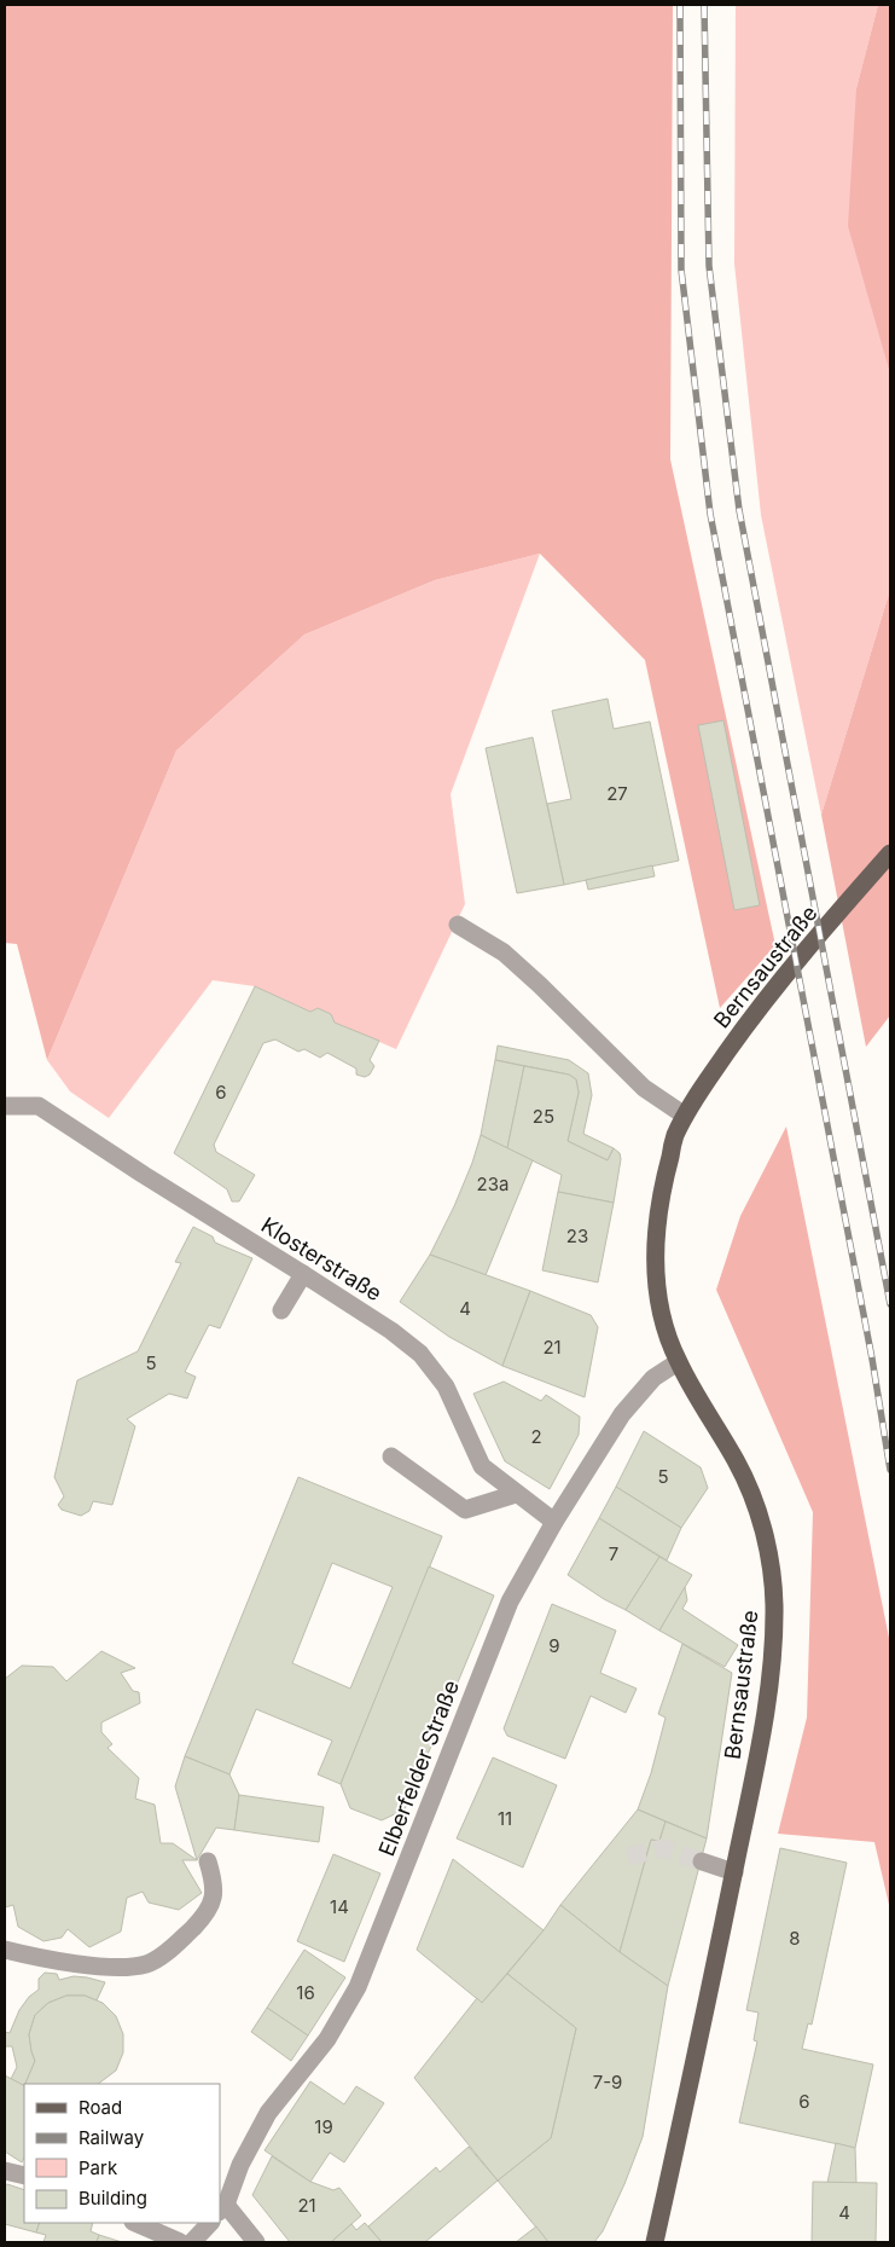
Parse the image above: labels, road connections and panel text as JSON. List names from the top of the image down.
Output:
{
  "streets": {
    "main road": ["Bernsaustraße"],
    "street": ["Klosterstraße", "Elberfelder Straße"]
  },
  "crossings": [
    ["Bernsaustraße", "Elberfelder Straße"],
    ["Klosterstraße", "Elberfelder Straße"]
  ],
  "house_numbers": [
    "27",
    "6",
    "25",
    "23a",
    "23",
    "4",
    "21",
    "5",
    "2",
    "5",
    "7",
    "9",
    "11",
    "14",
    "8",
    "16",
    "7-9",
    "6",
    "19",
    "21",
    "4"
  ],
  "legend": [
    "Road",
    "Railway",
    "Park",
    "Building"
  ]
}
